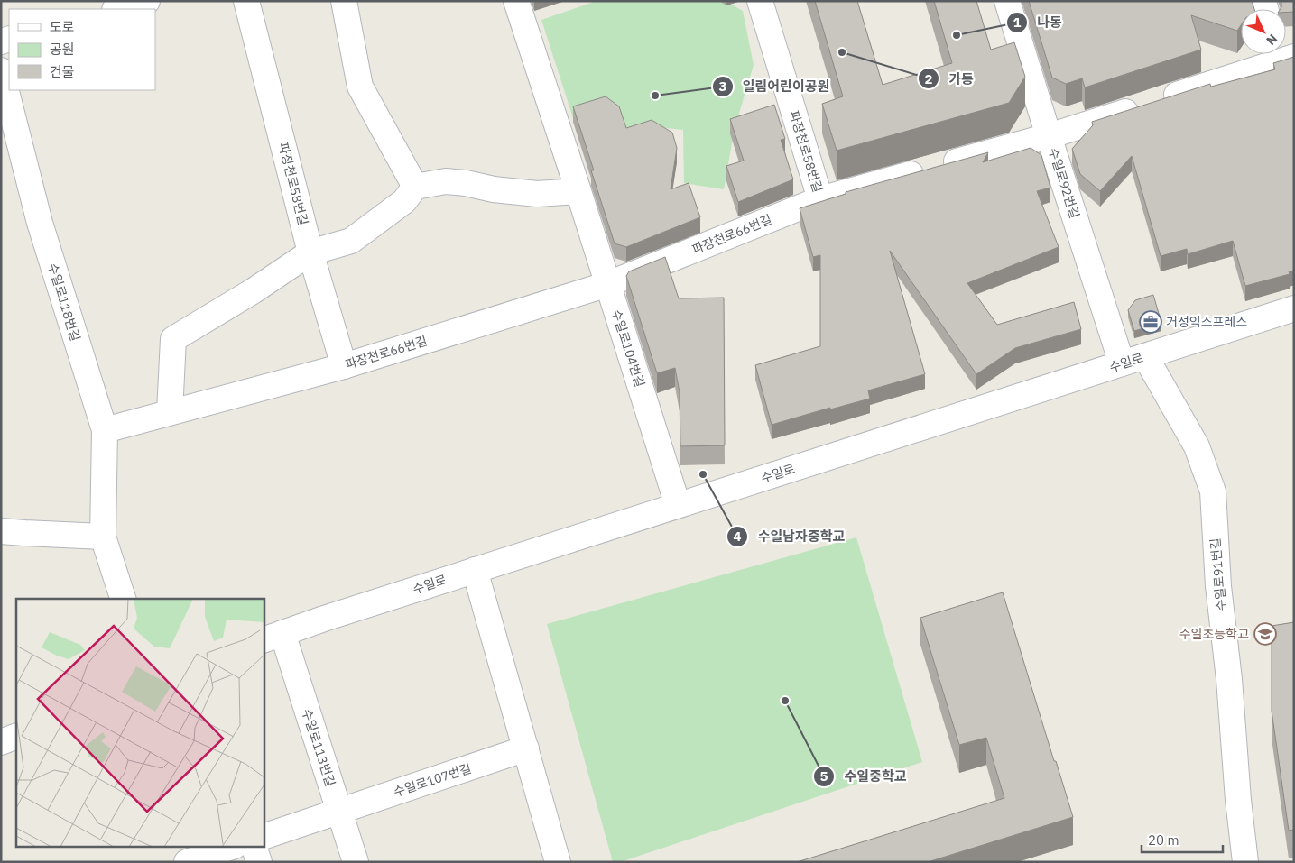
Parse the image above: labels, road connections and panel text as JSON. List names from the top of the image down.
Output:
{
  "streets": {
    "street": [
      "파장천로58번길",
      "수일로92번길",
      "파장천로66번길",
      "수일로118번길",
      "수일로104번길",
      "수일로",
      "수일로91번길",
      "수일로113번길",
      "수일로107번길"
    ]
  },
  "crossings": [
    ["파장천로58번길", "파장천로66번길"],
    ["수일로92번길", "파장천로66번길"],
    ["수일로92번길", "수일로"],
    ["파장천로66번길", "수일로118번길"],
    ["파장천로66번길", "수일로104번길"],
    ["수일로104번길", "수일로"],
    ["수일로", "수일로91번길"],
    ["수일로", "수일로113번길"],
    ["수일로113번길", "수일로107번길"]
  ],
  "places": {
    "other": [
      "나동",
      "가동",
      "일림어린이공원",
      "수일남자중학교",
      "수일중학교"
    ],
    "office": ["거성익스프레스"],
    "school or university": ["수일초등학교"]
  },
  "legend": ["도로", "공원", "건물"],
  "scale_bar": "20 m",
  "north": "bottom right"
}
